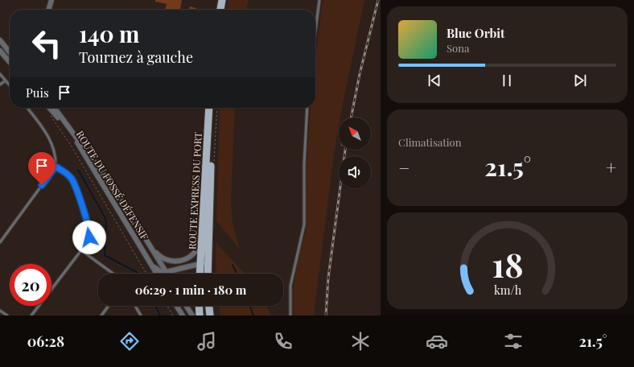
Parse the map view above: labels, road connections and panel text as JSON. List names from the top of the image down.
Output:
{
  "streets": {
    "main road": ["ROUTE EXPRESS DU PORT"],
    "street": ["ROUTE DU FOSSÉ DÉFENSIF"]
  },
  "north": "top left",
  "page": {
    "turn": ["140 m", "Tournez à gauche"],
    "song": ["Blue Orbit", "Sona"],
    "then": "Puis",
    "tile": "Climatisation",
    "heat": ["−", "21.5°", "+"],
    "limit": "20",
    "trip": "06:29 · 1 min · 180 m",
    "tabs": ["06:28", "21.5°"],
    "gauge": ["18", "km/h"]
  }
}
